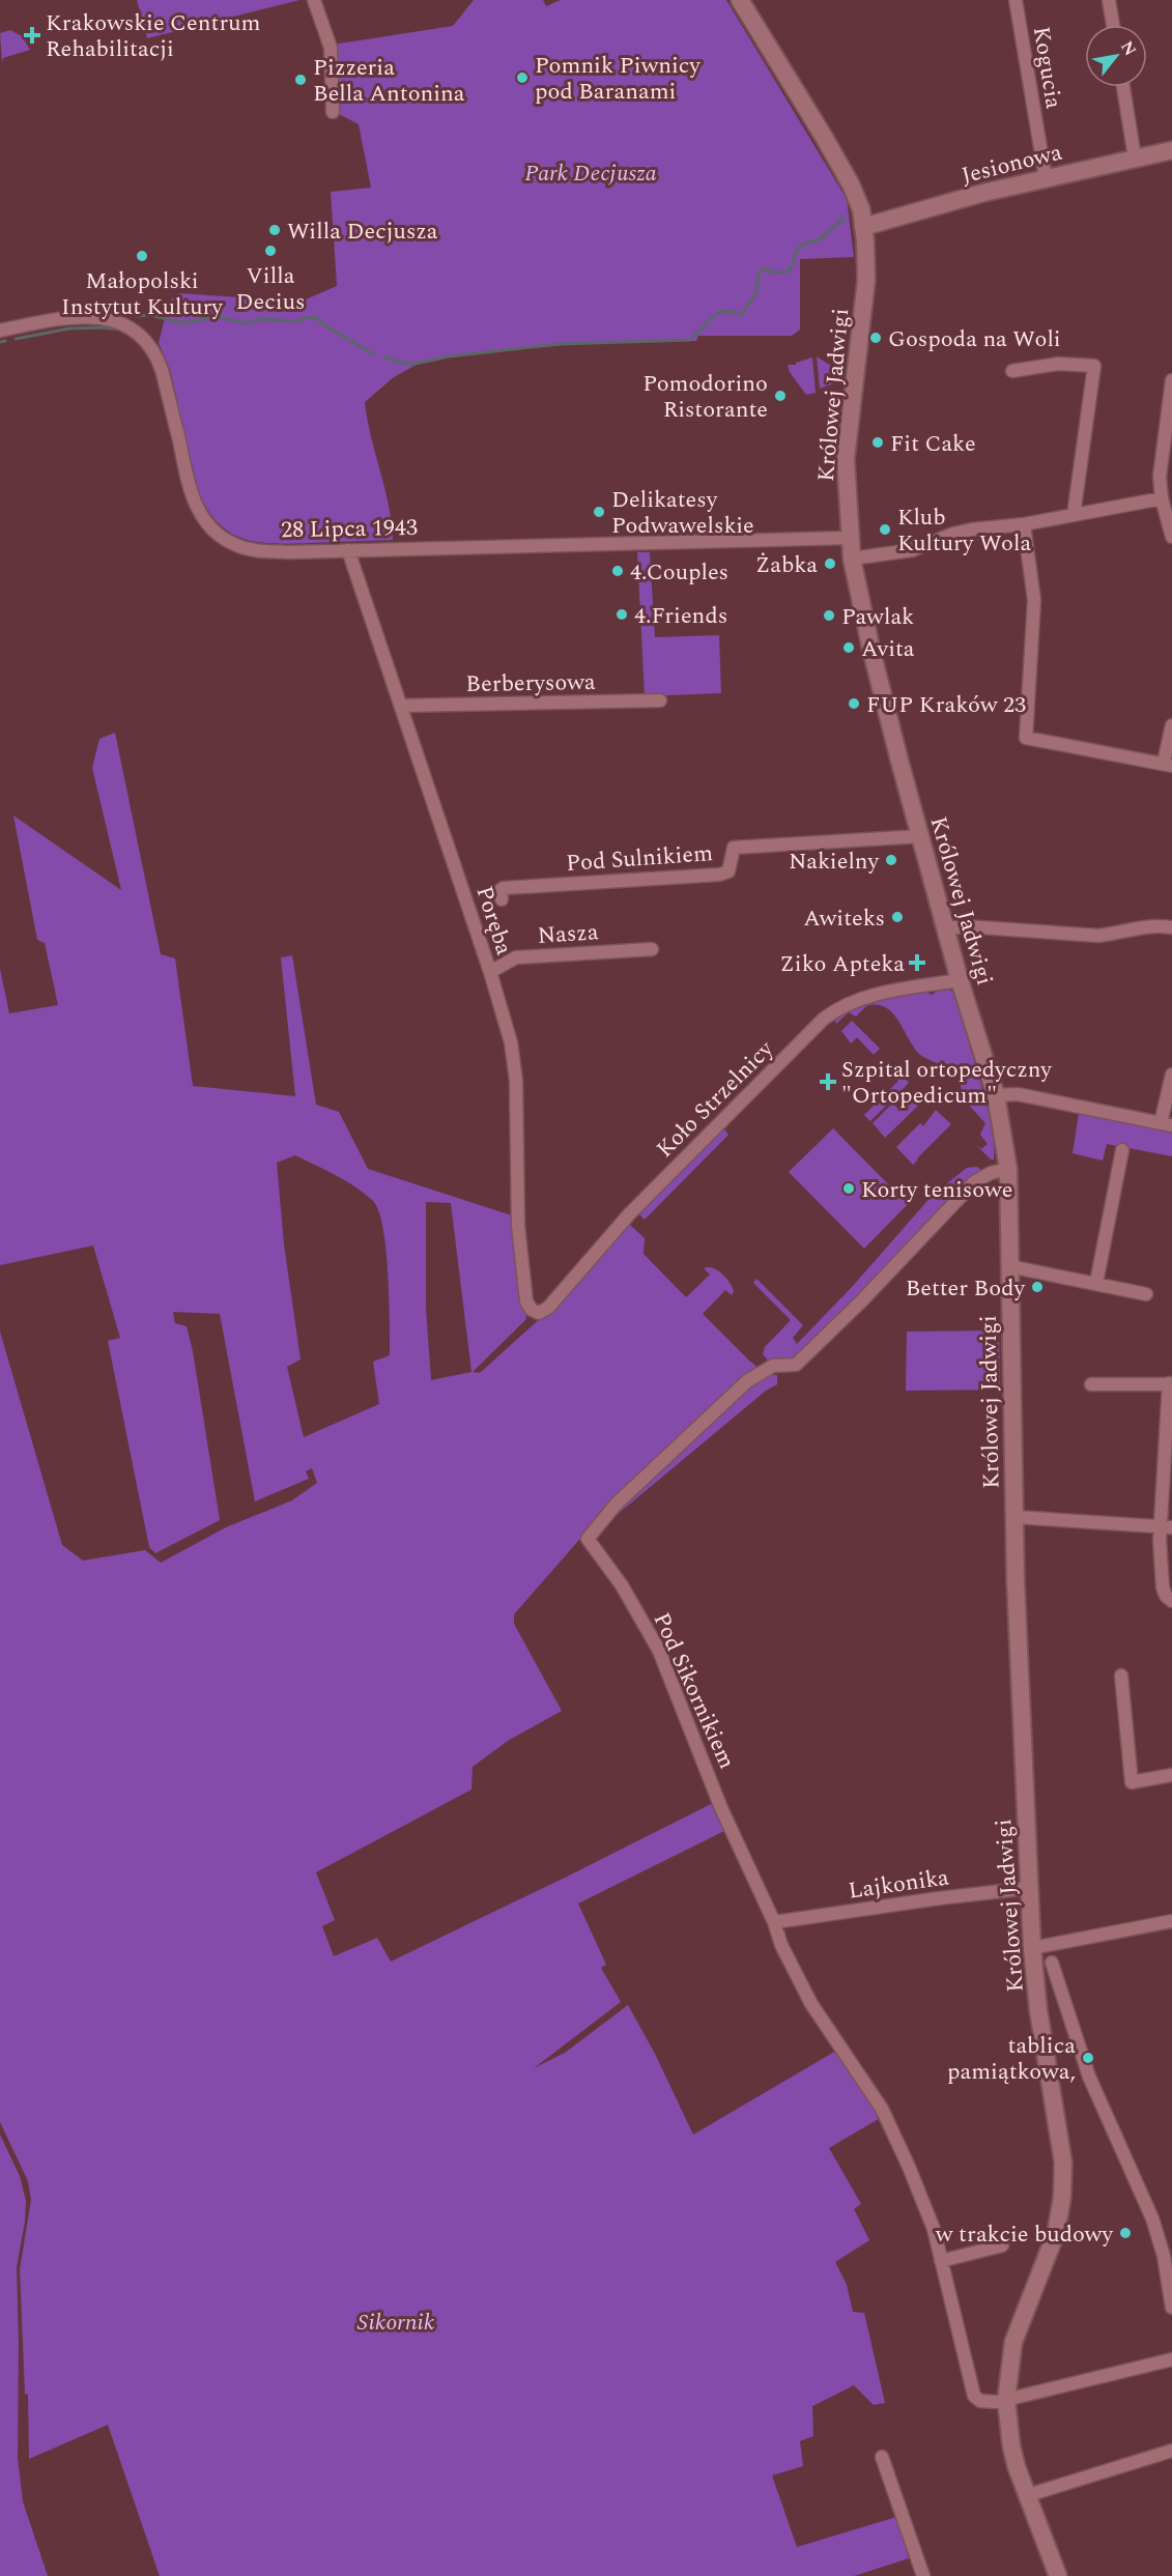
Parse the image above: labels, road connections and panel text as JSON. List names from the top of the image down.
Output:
{
  "streets": {
    "street": [
      "Kogucia",
      "Jesionowa",
      "Królowej Jadwigi",
      "28 Lipca 1943",
      "Berberysowa",
      "Pod Sulnikiem",
      "Poręba",
      "Nasza",
      "Koło Strzelnicy",
      "Pod Sikornikiem",
      "Lajkonika"
    ]
  },
  "crossings": [
    ["Kogucia", "Jesionowa"],
    ["Jesionowa", "Królowej Jadwigi"],
    ["Królowej Jadwigi", "28 Lipca 1943"],
    ["Królowej Jadwigi", "Pod Sulnikiem"],
    ["Królowej Jadwigi", "Koło Strzelnicy"],
    ["Królowej Jadwigi", "Pod Sikornikiem"],
    ["Królowej Jadwigi", "Lajkonika"],
    ["28 Lipca 1943", "Poręba"],
    ["Berberysowa", "Poręba"],
    ["Poręba", "Nasza"],
    ["Poręba", "Koło Strzelnicy"],
    ["Pod Sikornikiem", "Lajkonika"]
  ],
  "parks": ["Park Decjusza", "Sikornik"],
  "places": {
    "health": ["Krakowskie Centrum Rehabilitacji", "Ziko Apteka", "Szpital ortopedyczny \"Ortopedicum\""],
    "other": [
      "Pomnik Piwnicy pod Baranami",
      "Pizzeria Bella Antonina",
      "Willa Decjusza",
      "Villa Decius",
      "Małopolski Instytut Kultury",
      "Gospoda na Woli",
      "Pomodorino Ristorante",
      "Fit Cake",
      "Delikatesy Podwawelskie",
      "Klub Kultury Wola",
      "Żabka",
      "4.Couples",
      "4.Friends",
      "Pawlak",
      "Avita",
      "FUP Kraków 23",
      "Nakielny",
      "Awiteks",
      "Korty tenisowe",
      "Better Body",
      "tablica pamiątkowa,",
      "w trakcie budowy"
    ]
  },
  "north": "top right"
}
